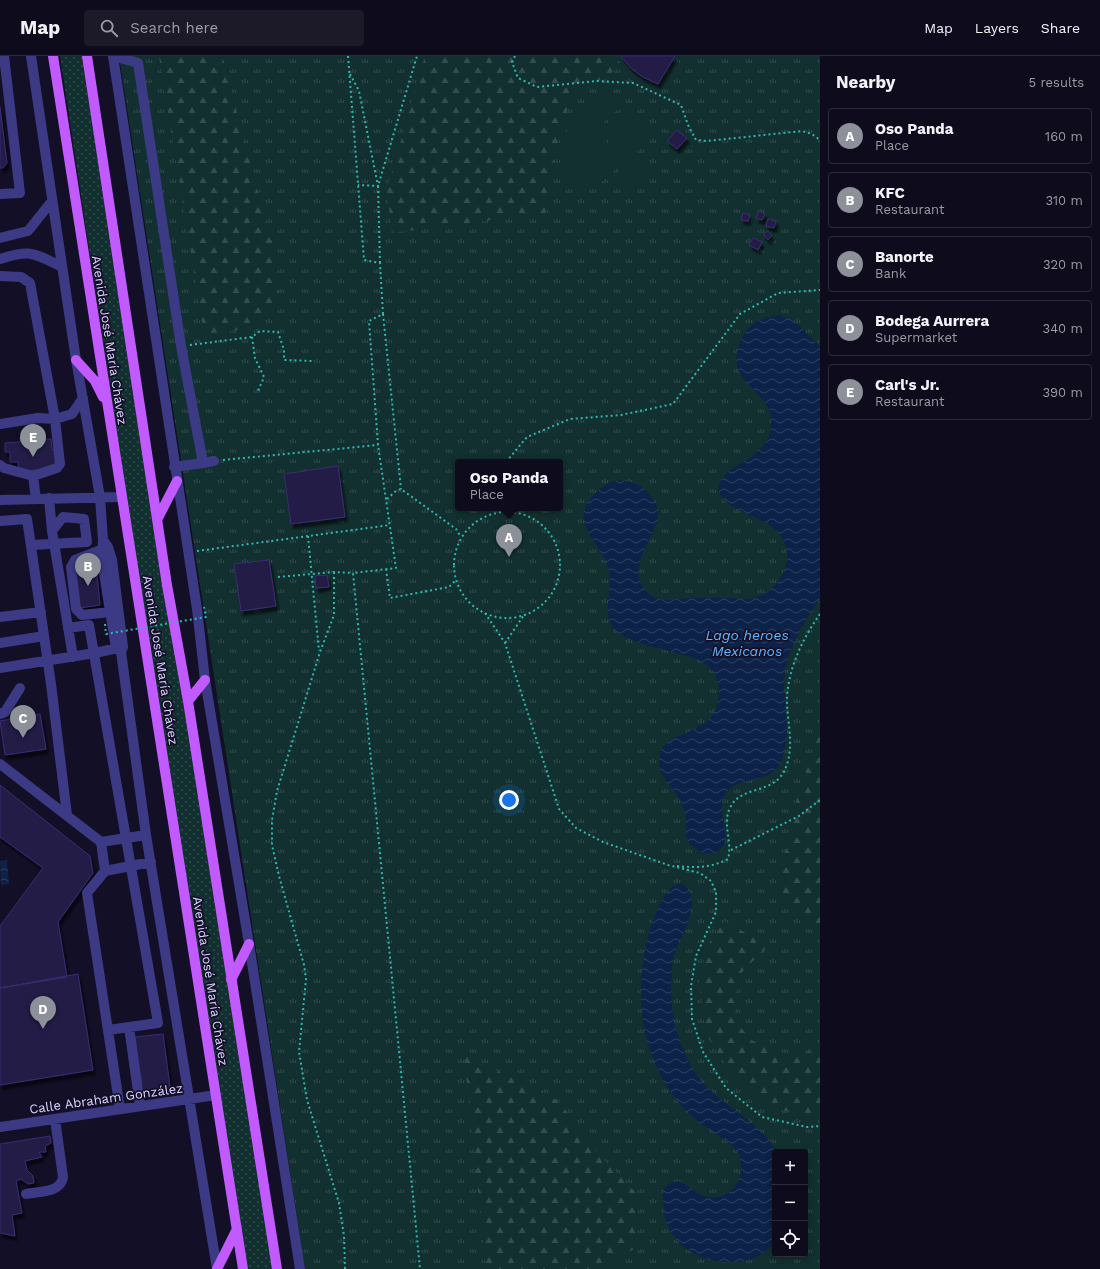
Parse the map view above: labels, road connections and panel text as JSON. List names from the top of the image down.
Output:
{
  "streets": {
    "main road": ["Avenida José María Chávez"],
    "street": ["Calle Abraham González"]
  },
  "crossings": [
    ["Avenida José María Chávez", "Calle Abraham González"]
  ],
  "water": ["Lago heroes Mexicanos"],
  "page": {
    "header": "Map",
    "search": "Search here",
    "nav": ["Map", "Layers", "Share"],
    "heading": ["Nearby", "5 results"],
    "list": [
      {
        "mark": "A",
        "name": "Oso Panda",
        "note": "Place",
        "value": "160 m"
      },
      {
        "mark": "B",
        "name": "KFC",
        "note": "Restaurant",
        "value": "310 m"
      },
      {
        "mark": "C",
        "name": "Banorte",
        "note": "Bank",
        "value": "320 m"
      },
      {
        "mark": "D",
        "name": "Bodega Aurrera",
        "note": "Supermarket",
        "value": "340 m"
      },
      {
        "mark": "E",
        "name": "Carl's Jr.",
        "note": "Restaurant",
        "value": "390 m"
      }
    ],
    "pins": [
      "E",
      "A",
      "B",
      "C",
      "D"
    ],
    "popup": ["Oso Panda", "Place"],
    "map_buttons": ["+", "−"]
  }
}
